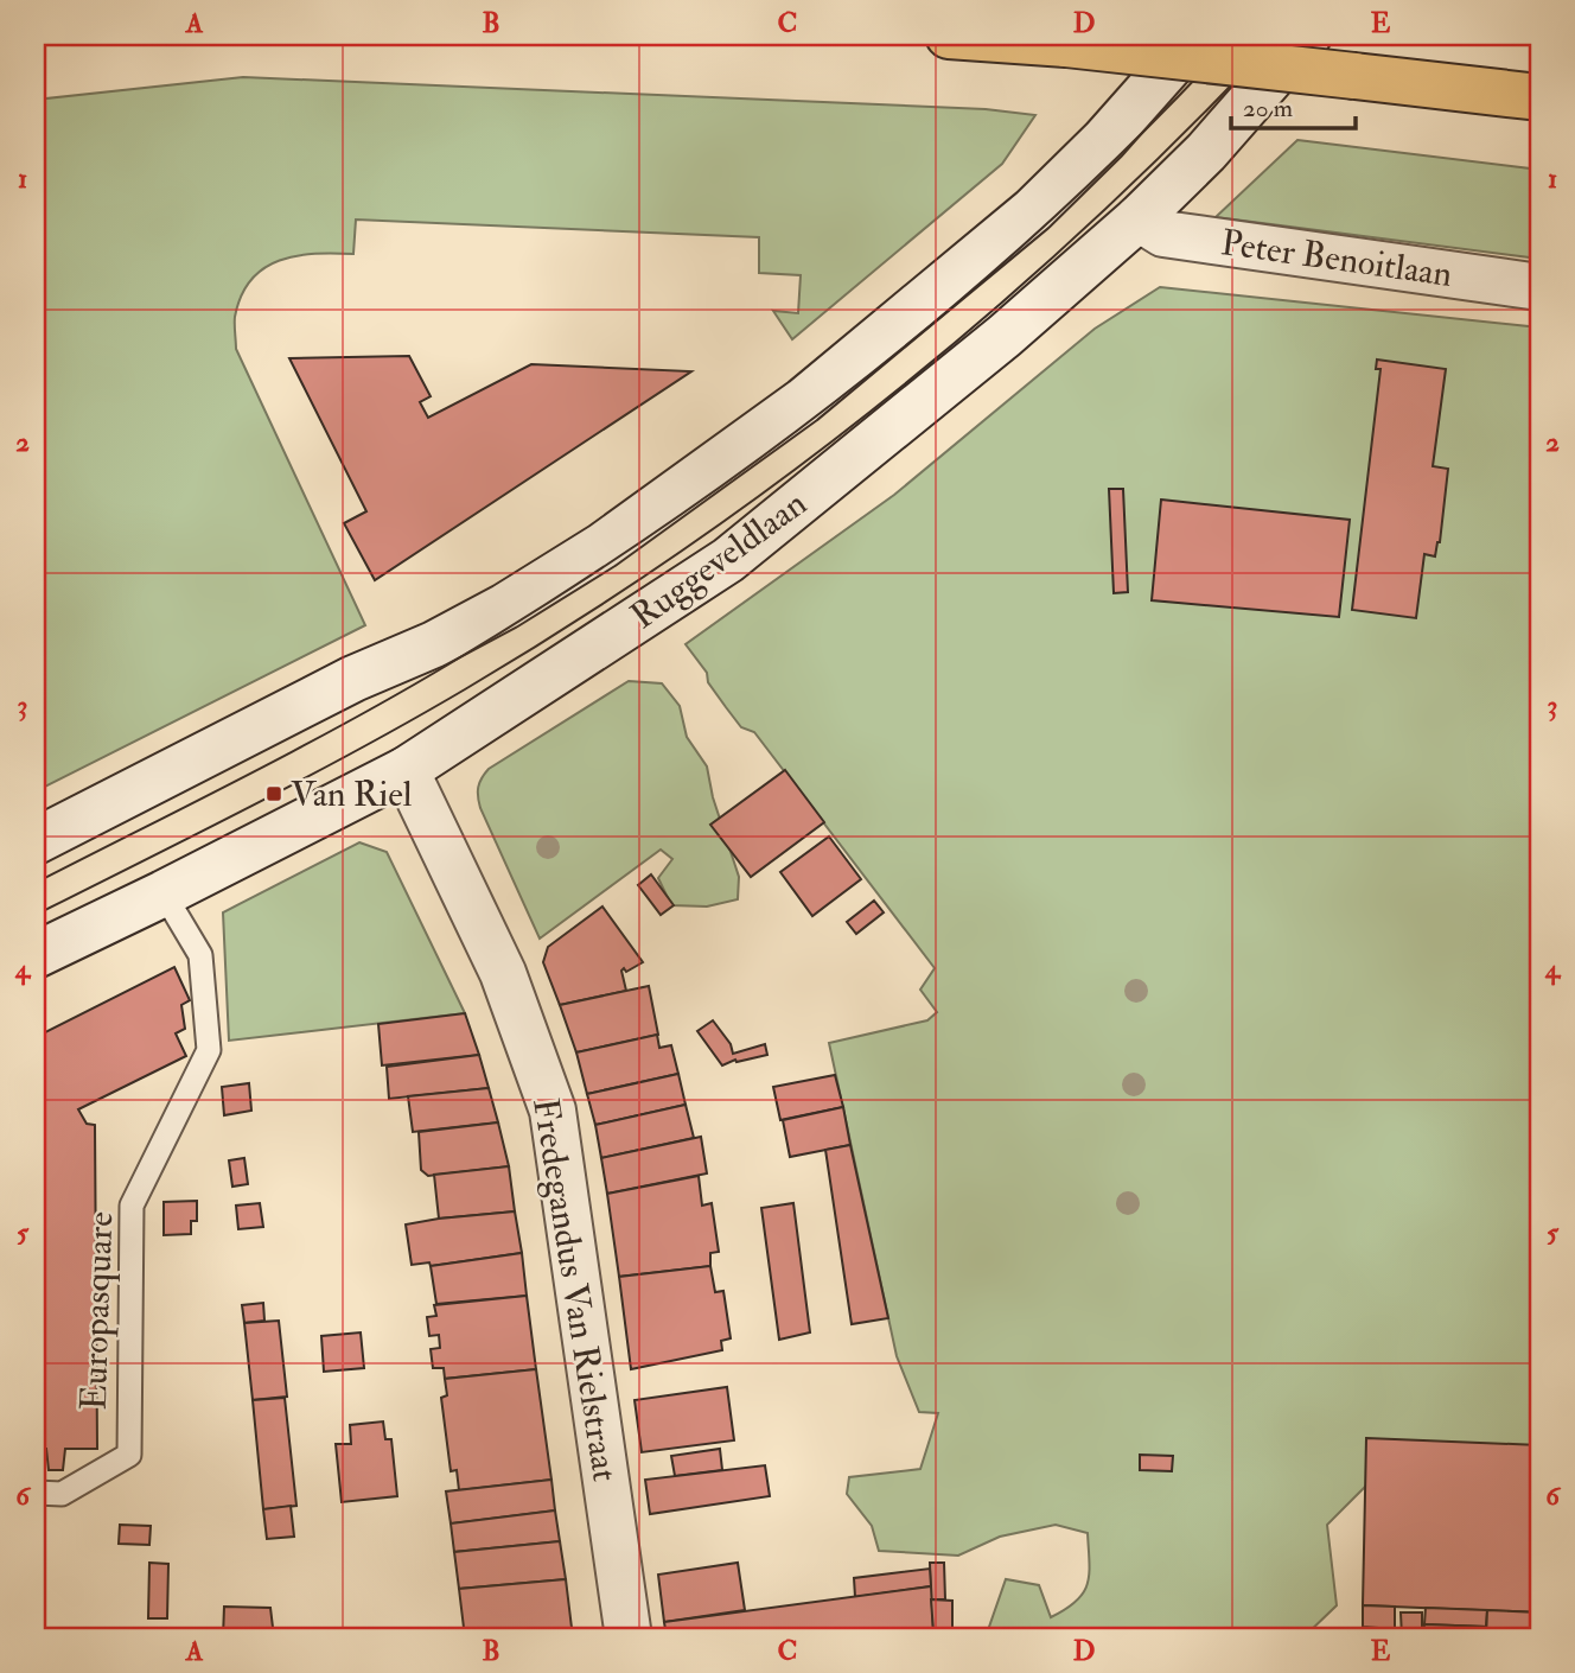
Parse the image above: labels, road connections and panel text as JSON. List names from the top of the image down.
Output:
{
  "streets": {
    "street": ["Peter Benoitlaan", "Ruggeveldlaan", "Fredegandus Van Rielstraat"],
    "lane": ["Europasquare"]
  },
  "crossings": [
    ["Peter Benoitlaan", "Ruggeveldlaan"],
    ["Ruggeveldlaan", "Fredegandus Van Rielstraat"],
    ["Ruggeveldlaan", "Europasquare"]
  ],
  "places": {
    "transit": ["Van Riel"]
  },
  "scale_bar": "20 m",
  "grid": {
    "columns": [
      "A",
      "B",
      "C",
      "D",
      "E"
    ],
    "rows": [
      "1",
      "2",
      "3",
      "4",
      "5",
      "6"
    ]
  }
}
